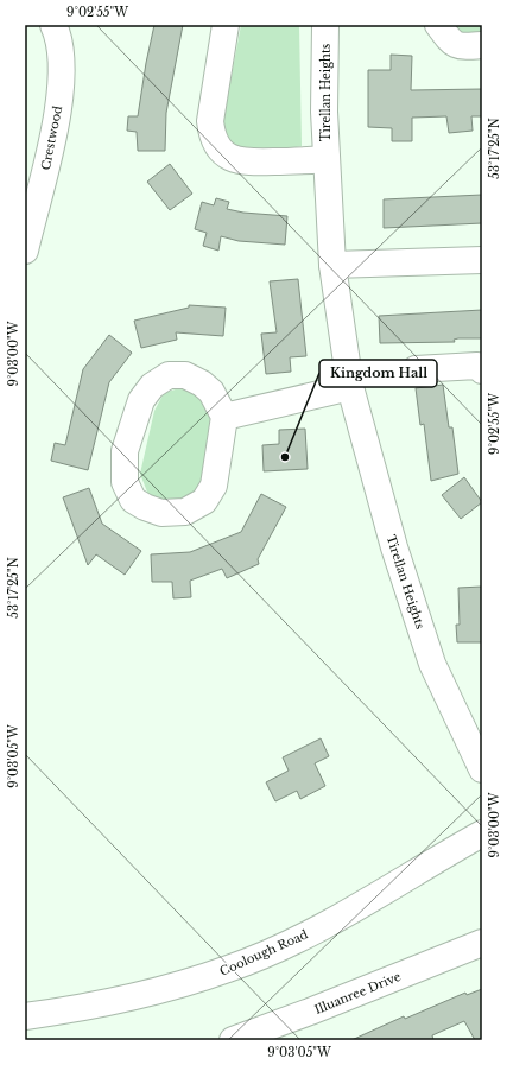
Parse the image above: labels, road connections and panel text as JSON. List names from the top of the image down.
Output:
{
  "streets": {
    "street": [
      "Tirellan Heights",
      "Crestwood",
      "Coolough Road",
      "Illuanree Drive"
    ]
  },
  "places": ["Kingdom Hall"],
  "coordinates": [
    "9°02'55\"W",
    "53°17'25\"N",
    "9°03'00\"W",
    "9°03'05\"W"
  ]
}
